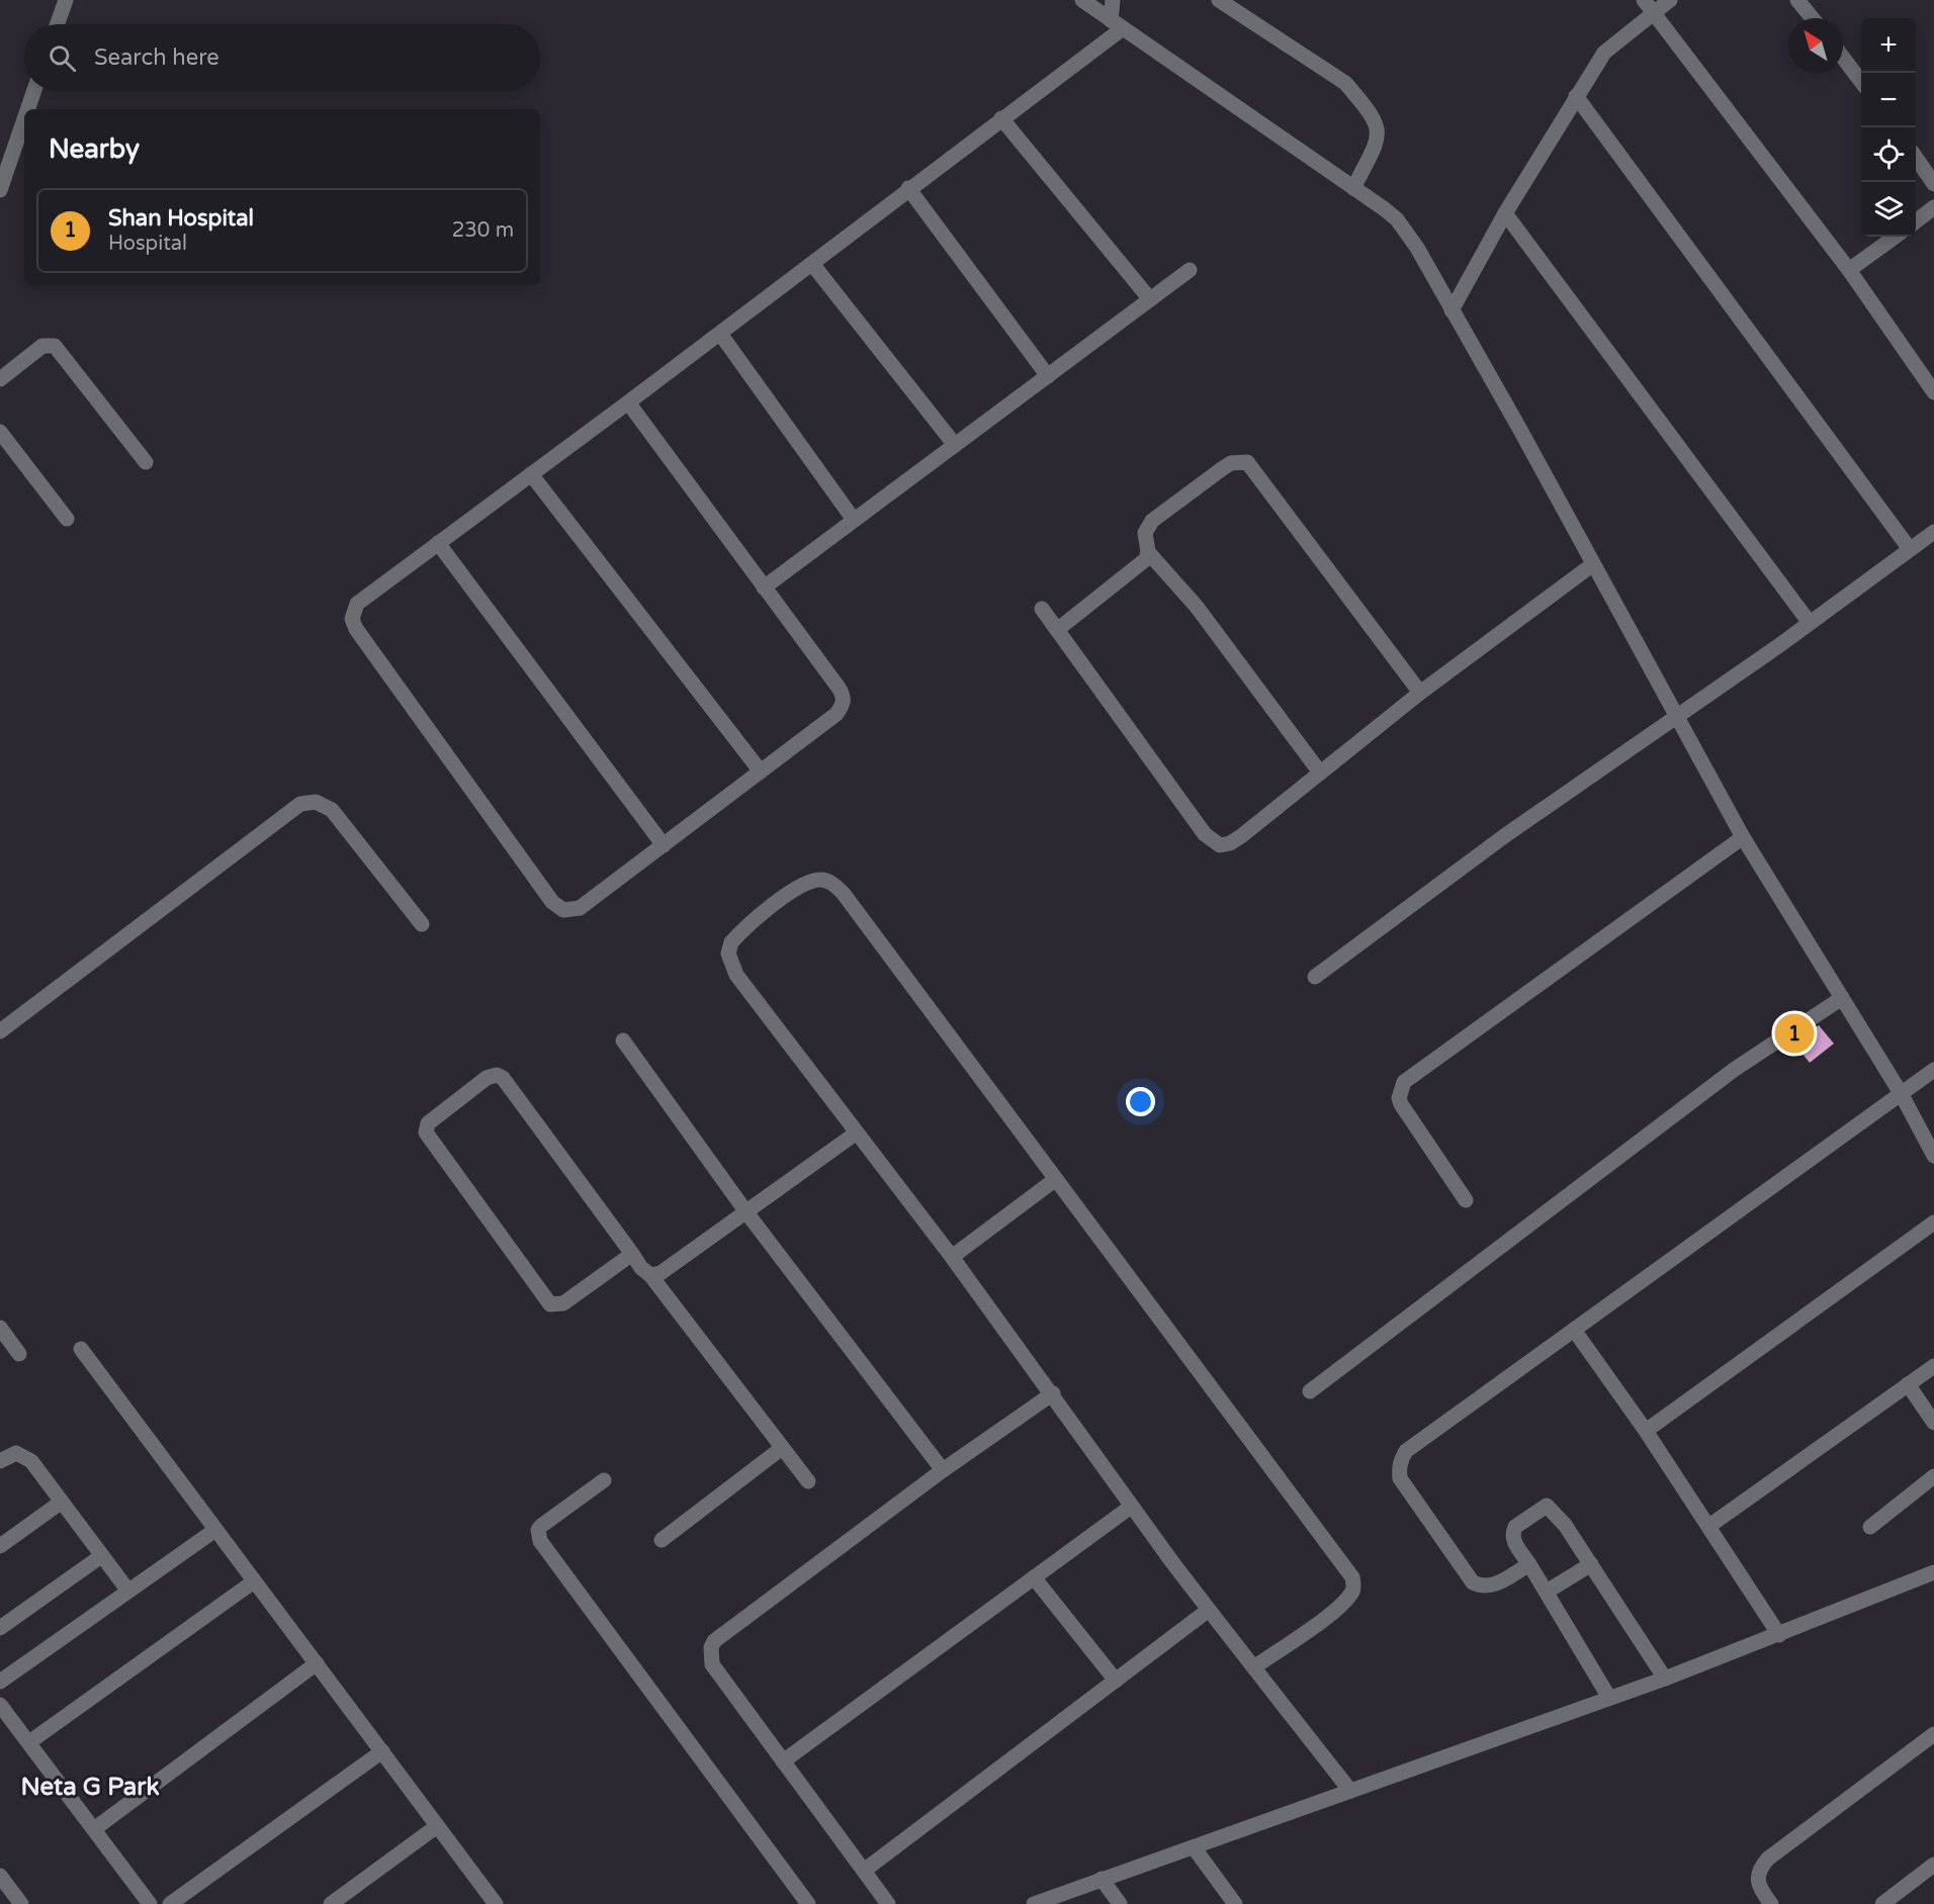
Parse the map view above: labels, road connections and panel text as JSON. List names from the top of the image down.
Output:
{
  "districts": ["Neta G Park"],
  "north": "top left",
  "page": {
    "map_buttons": ["+", "−"],
    "search": "Search here",
    "heading": "Nearby",
    "list": [
      {
        "mark": "1",
        "name": "Shan Hospital",
        "note": "Hospital",
        "value": "230 m"
      }
    ],
    "pins": "1"
  }
}
